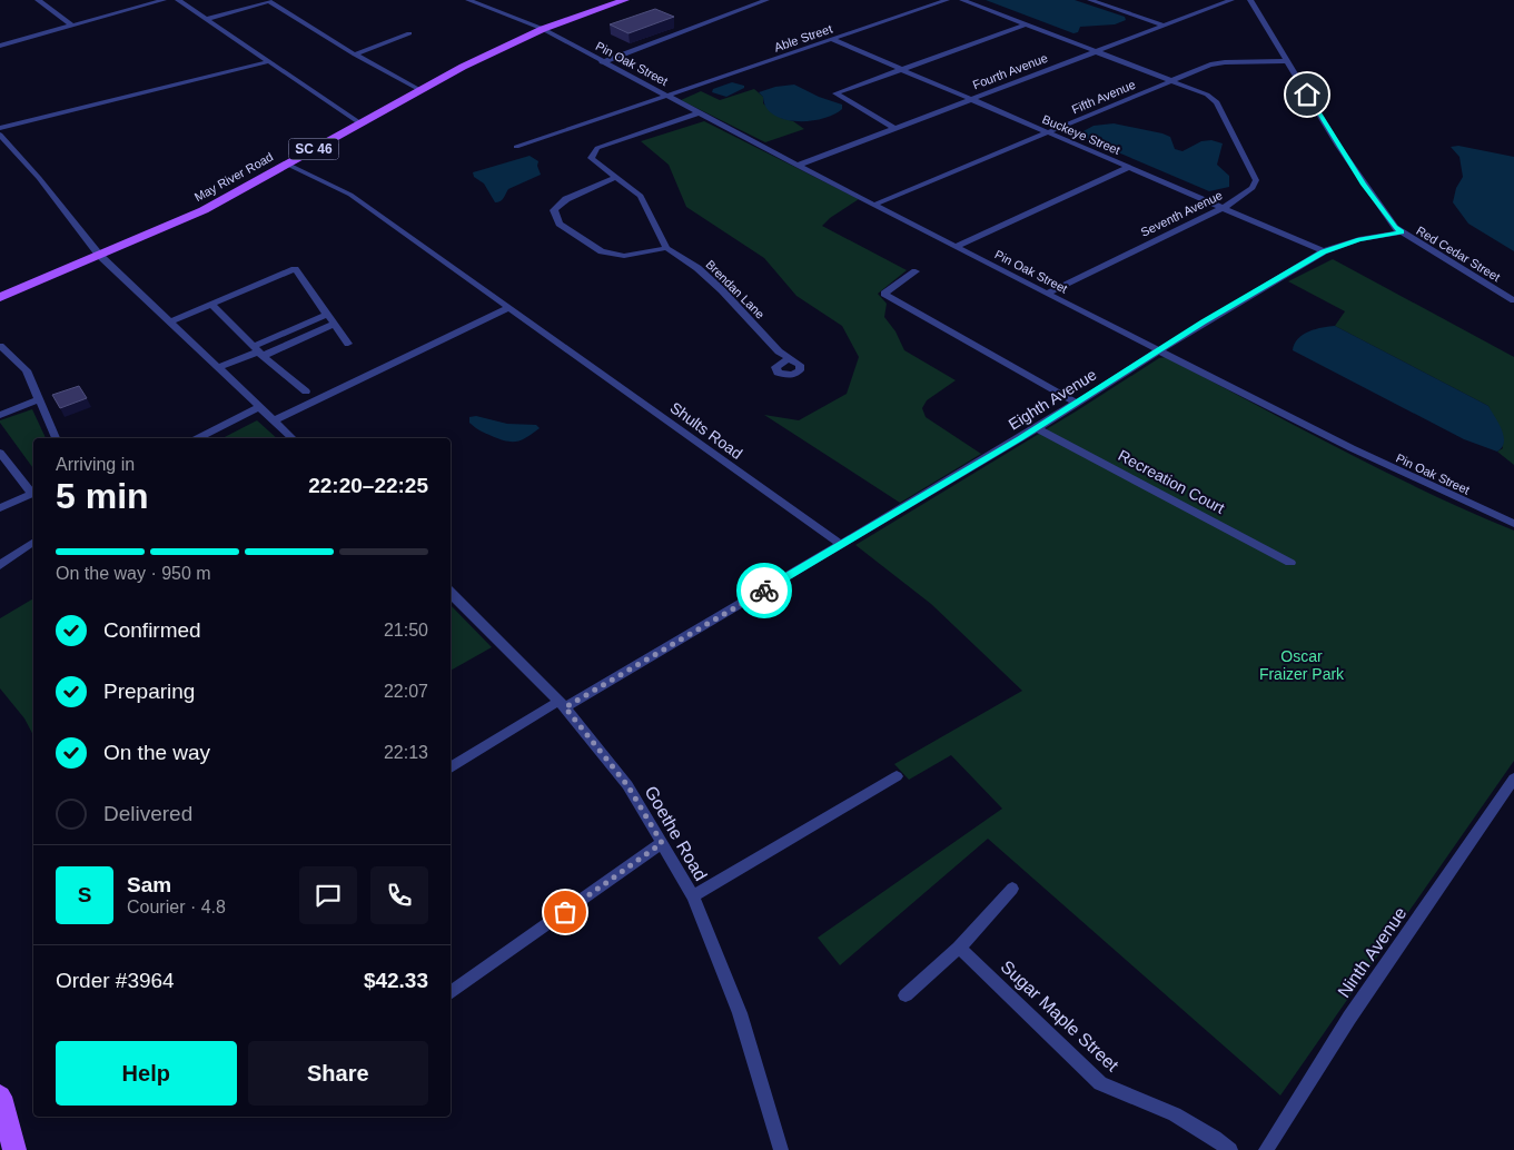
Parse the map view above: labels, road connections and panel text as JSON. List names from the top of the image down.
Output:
{
  "streets": {
    "main road": ["SC 46", "May River Road"],
    "street": [
      "Able Street",
      "Pin Oak Street",
      "Fourth Avenue",
      "Fifth Avenue",
      "Buckeye Street",
      "Seventh Avenue",
      "Red Cedar Street",
      "Brendan Lane",
      "Eighth Avenue",
      "Shults Road",
      "Recreation Court",
      "Goethe Road",
      "Ninth Avenue",
      "Sugar Maple Street"
    ]
  },
  "crossings": [
    ["Able Street", "Pin Oak Street"],
    ["Able Street", "Buckeye Street"],
    ["Pin Oak Street", "Fourth Avenue"],
    ["Pin Oak Street", "Fifth Avenue"],
    ["Pin Oak Street", "May River Road"],
    ["Pin Oak Street", "Seventh Avenue"],
    ["Pin Oak Street", "Eighth Avenue"],
    ["Fourth Avenue", "Buckeye Street"],
    ["Fourth Avenue", "Seventh Avenue"],
    ["Fifth Avenue", "Buckeye Street"],
    ["Fifth Avenue", "Seventh Avenue"],
    ["Fifth Avenue", "Red Cedar Street"],
    ["Buckeye Street", "Seventh Avenue"],
    ["Buckeye Street", "Eighth Avenue"],
    ["May River Road", "Shults Road"],
    ["Red Cedar Street", "Eighth Avenue"],
    ["Eighth Avenue", "Shults Road"],
    ["Eighth Avenue", "Recreation Court"]
  ],
  "parks": ["Oscar Fraizer Park"],
  "page": {
    "heading": ["5 min", "Arriving in", "22:20–22:25"],
    "panel": [
      "Sam",
      "Courier · 4.8",
      "Order #3964",
      "$42.33"
    ],
    "bar": "On the way · 950 m",
    "list": [
      ["Confirmed", "21:50"],
      ["Preparing", "22:07"],
      ["On the way", "22:13"],
      "Delivered"
    ],
    "round": "S",
    "buttons": ["Help", "Share"]
  }
}
